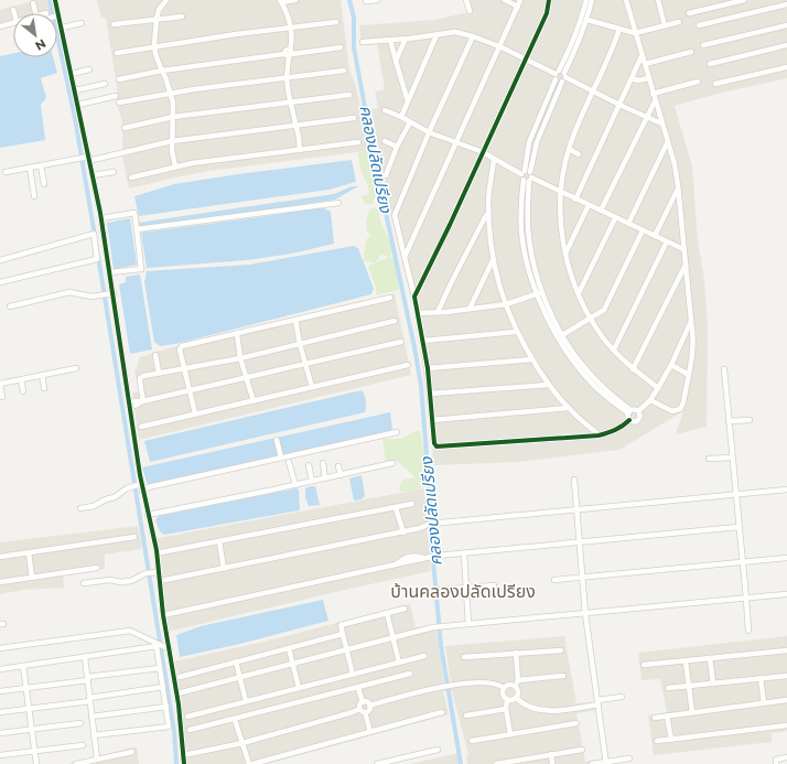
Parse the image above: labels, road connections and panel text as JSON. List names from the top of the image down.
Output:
{
  "districts": ["บ้านคลองปลัดเปรียง"],
  "water": ["คลองปลัดเปรียง"],
  "north": "bottom right"
}
